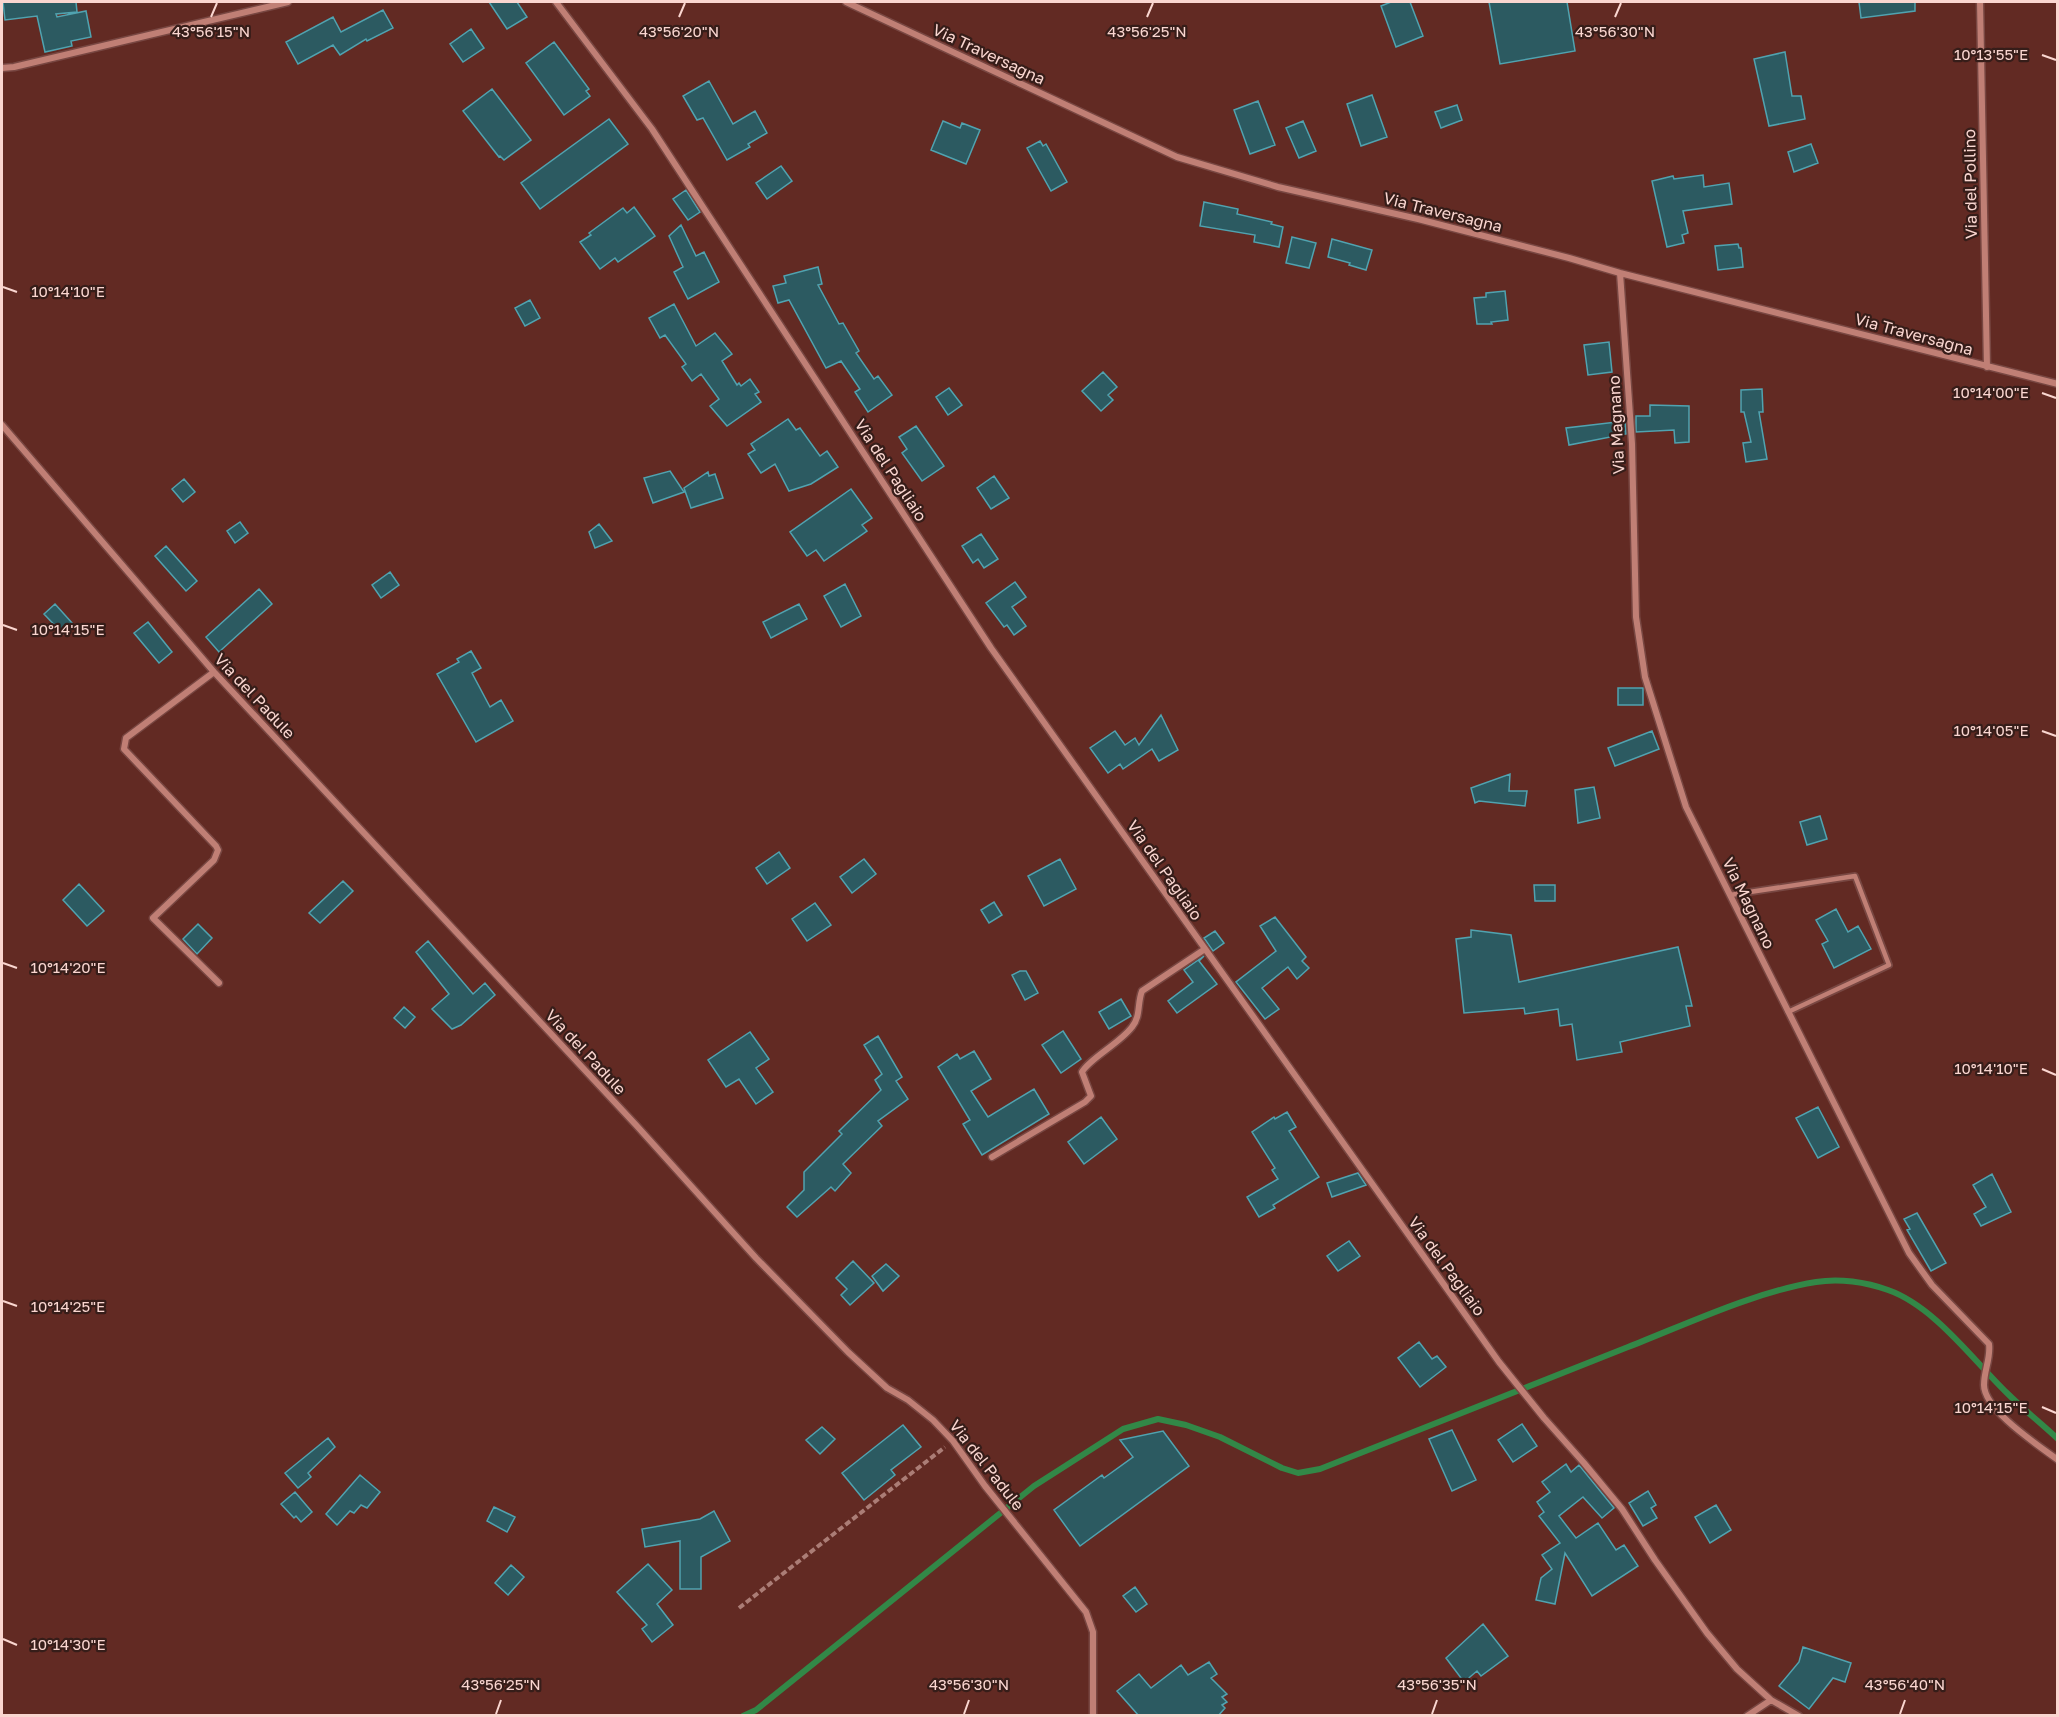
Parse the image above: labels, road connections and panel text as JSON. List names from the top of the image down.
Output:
{
  "streets": {
    "street": [
      "Via Traversagna",
      "Via del Pollino",
      "Via Magnano",
      "Via del Pagliaio",
      "Via del Padule"
    ]
  },
  "crossings": [
    ["Via Traversagna", "Via del Pollino"],
    ["Via Traversagna", "Via Magnano"]
  ],
  "coordinates": [
    "43°56'15\"N",
    "43°56'20\"N",
    "43°56'25\"N",
    "43°56'30\"N",
    "10°13'55\"E",
    "10°14'10\"E",
    "10°14'00\"E",
    "10°14'15\"E",
    "10°14'05\"E",
    "10°14'20\"E",
    "10°14'25\"E",
    "10°14'30\"E",
    "43°56'35\"N",
    "43°56'40\"N"
  ]
}
